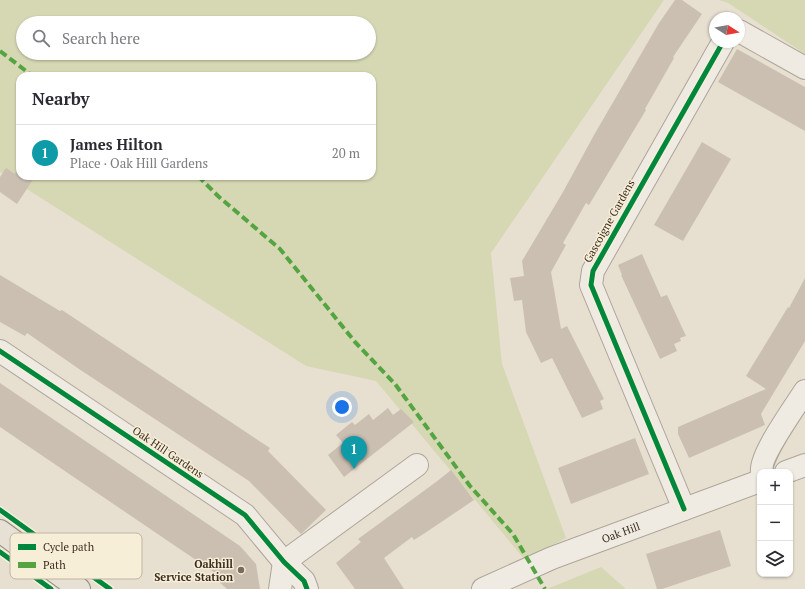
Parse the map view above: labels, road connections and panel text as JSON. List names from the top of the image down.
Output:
{
  "streets": {
    "street": ["Gascoigne Gardens", "Oak Hill Gardens", "Oak Hill"]
  },
  "crossings": [
    ["Gascoigne Gardens", "Oak Hill"]
  ],
  "places": ["Oakhill Service Station"],
  "legend": ["Cycle path", "Path"],
  "north": "right",
  "page": {
    "search": "Search here",
    "heading": "Nearby",
    "list": [
      {
        "mark": "1",
        "name": "James Hilton",
        "note": "Place · Oak Hill Gardens",
        "value": "20 m"
      }
    ],
    "pins": "1",
    "map_buttons": ["+", "−"]
  }
}
